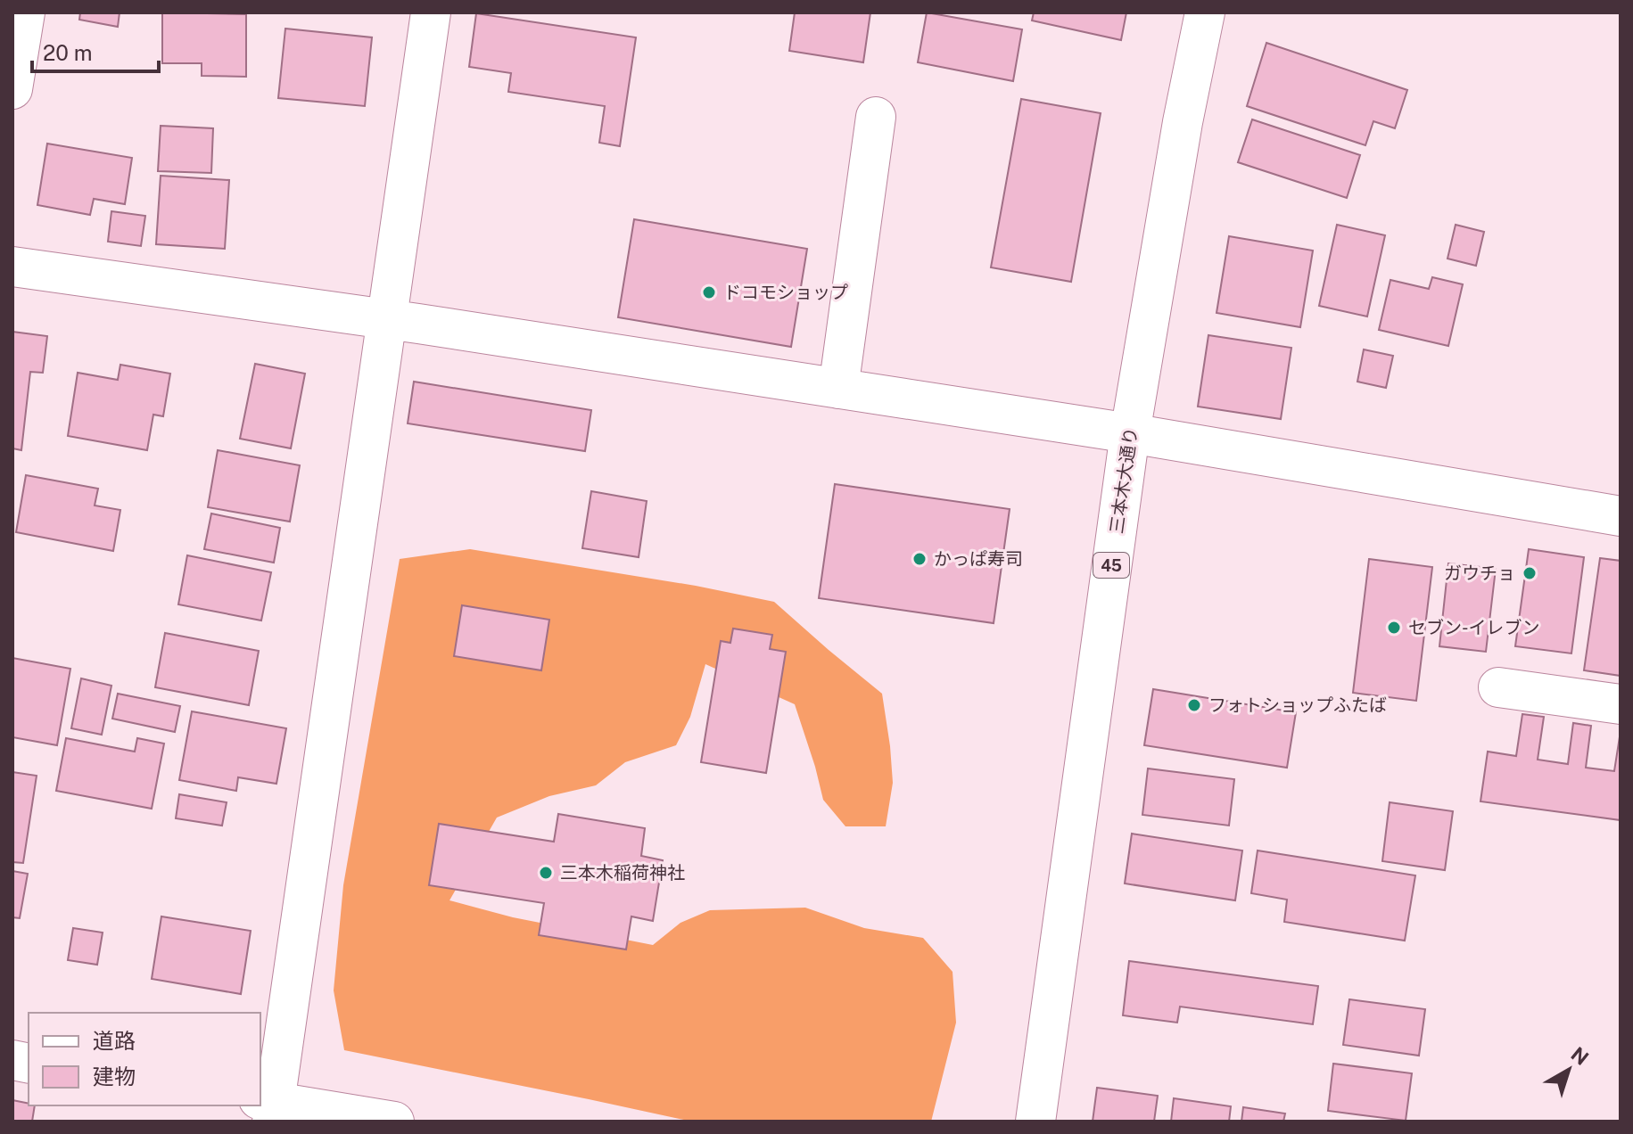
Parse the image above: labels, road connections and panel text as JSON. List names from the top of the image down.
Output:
{
  "streets": {
    "street": ["三本木大通り", "45"]
  },
  "places": [
    "ドコモショップ",
    "かっぱ寿司",
    "ガウチョ",
    "セブン-イレブン",
    "フォトショップふたば",
    "三本木稲荷神社"
  ],
  "legend": ["道路", "建物"],
  "scale_bar": "20 m",
  "north": "top right"
}
